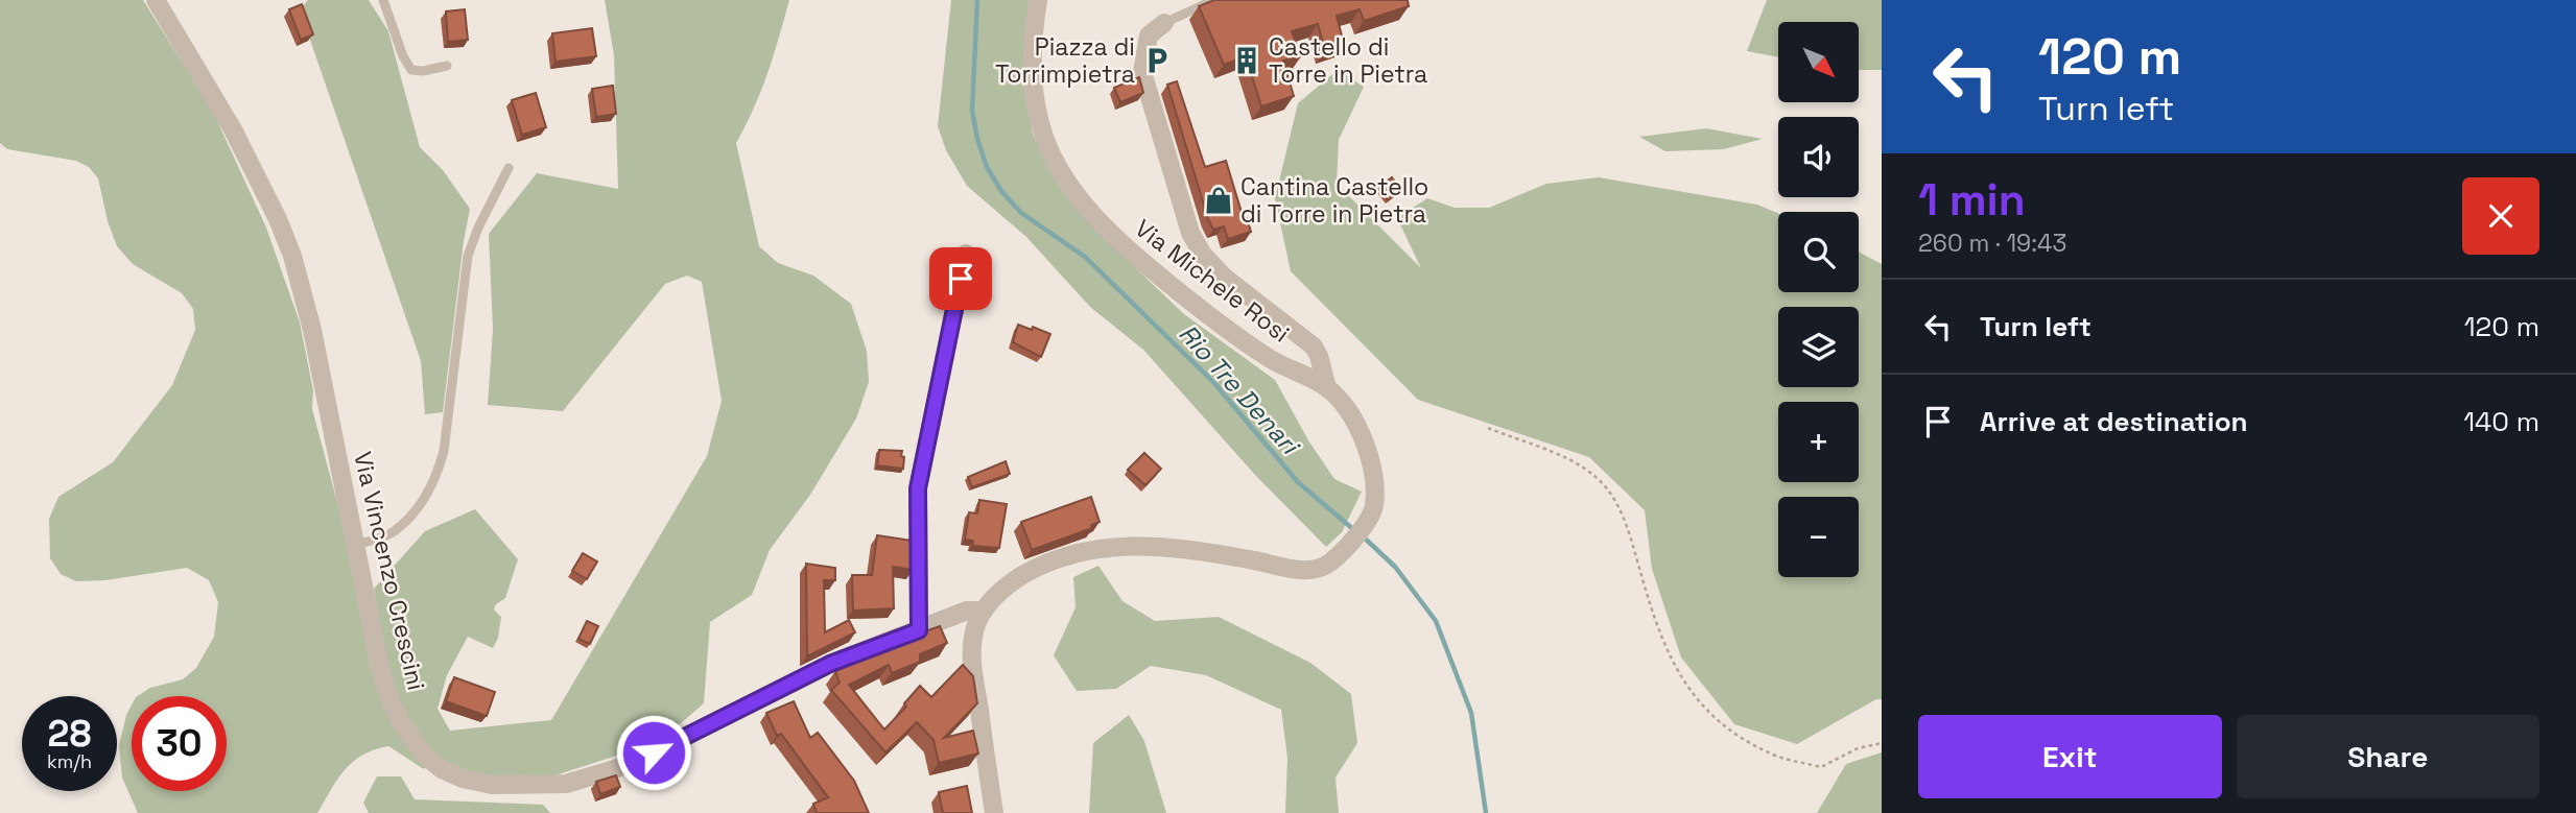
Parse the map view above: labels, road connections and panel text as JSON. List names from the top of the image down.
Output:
{
  "streets": {
    "street": ["Via Michele Rosi", "Via Vincenzo Crescini"]
  },
  "crossings": [
    ["Via Michele Rosi", "Via Vincenzo Crescini"]
  ],
  "water": ["Rio Tre Denari"],
  "places": {
    "parking": ["Piazza di Torrimpietra"],
    "building": ["Castello di Torre in Pietra"],
    "shop": ["Cantina Castello di Torre in Pietra"]
  },
  "north": "bottom right",
  "page": {
    "turn": ["120 m", "Turn left"],
    "map_buttons": ["+", "−"],
    "heading": ["1 min", "260 m · 19:43"],
    "list": [
      {
        "name": "Turn left",
        "value": "120 m"
      },
      {
        "name": "Arrive at destination",
        "value": "140 m"
      }
    ],
    "speed": "28 km/h",
    "limit": "30",
    "buttons": ["Exit", "Share"]
  }
}
